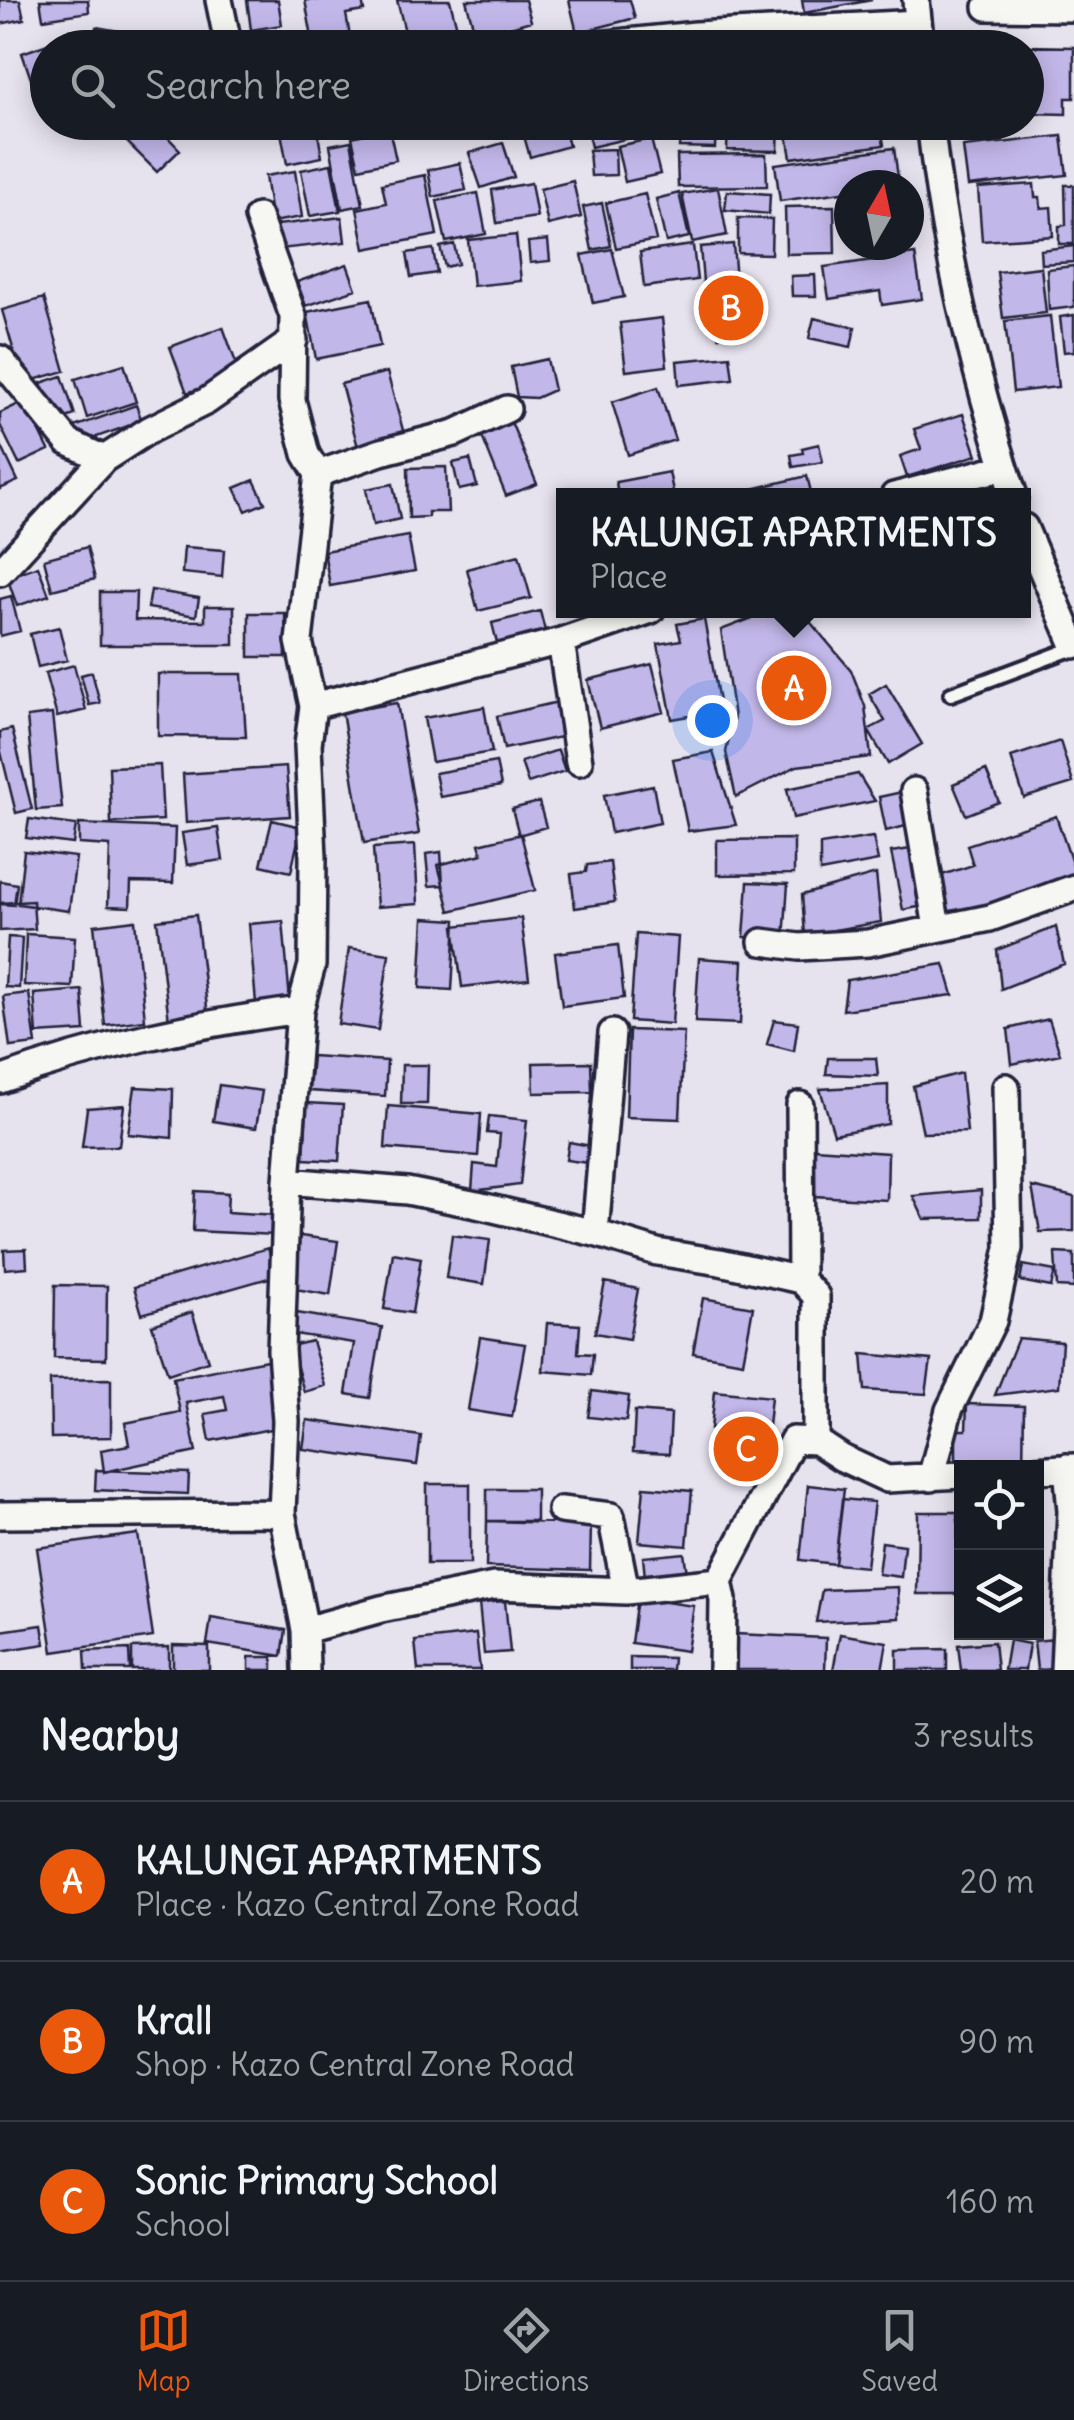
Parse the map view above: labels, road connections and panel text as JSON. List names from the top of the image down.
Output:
{
  "north": "top",
  "page": {
    "search": "Search here",
    "pins": ["B", "A", "C"],
    "popup": ["KALUNGI APARTMENTS", "Place"],
    "heading": ["Nearby", "3 results"],
    "list": [
      {
        "mark": "A",
        "name": "KALUNGI APARTMENTS",
        "note": "Place · Kazo Central Zone Road",
        "value": "20 m"
      },
      {
        "mark": "B",
        "name": "Krall",
        "note": "Shop · Kazo Central Zone Road",
        "value": "90 m"
      },
      {
        "mark": "C",
        "name": "Sonic Primary School",
        "note": "School",
        "value": "160 m"
      }
    ],
    "nav": ["Map", "Directions", "Saved"]
  }
}
